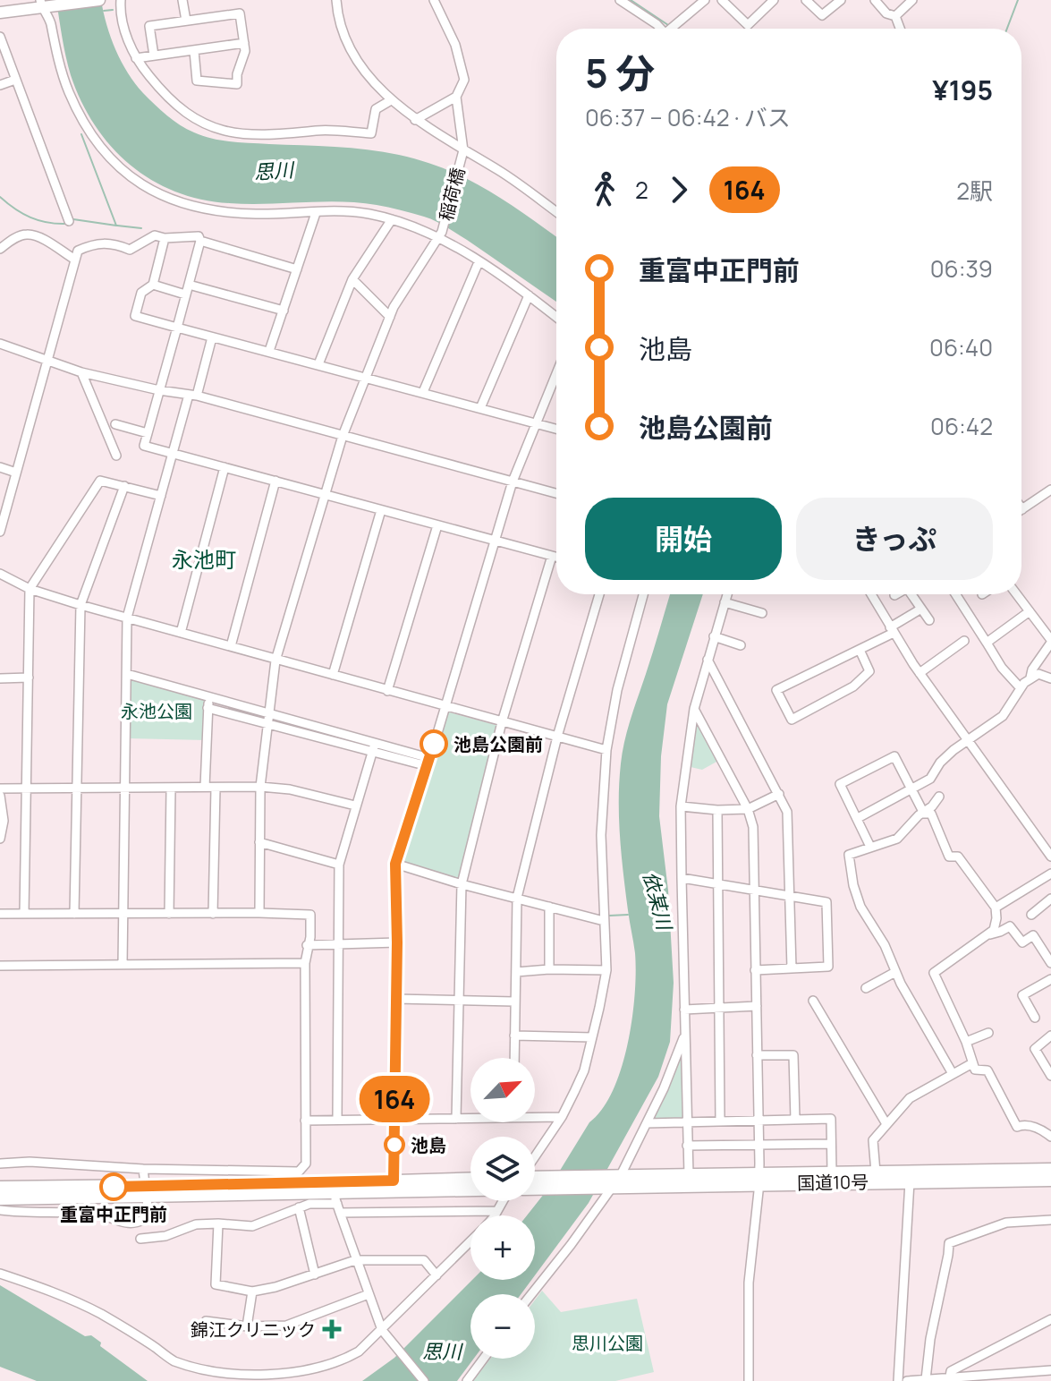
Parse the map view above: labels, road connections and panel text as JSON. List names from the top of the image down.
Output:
{
  "streets": {
    "highway": ["国道10号"],
    "street": ["稲荷橋"]
  },
  "districts": ["永池町"],
  "water": ["思川", "依某川"],
  "parks": ["永池公園", "思川公園"],
  "places": {
    "other": ["池島公園前", "池島", "重富中正門前"],
    "health": ["錦江クリニック"]
  },
  "lines": ["bus line 164"],
  "north": "top right",
  "page": {
    "on_map": "164",
    "heading": ["5 分", "06:37 – 06:42 · バス", "¥195"],
    "legs": ["2", "164", "2駅"],
    "list": [
      {
        "name": "重富中正門前",
        "value": "06:39"
      },
      {
        "name": "池島",
        "value": "06:40"
      },
      {
        "name": "池島公園前",
        "value": "06:42"
      }
    ],
    "buttons": ["開始", "きっぷ"],
    "map_buttons": ["+", "−"]
  }
}
